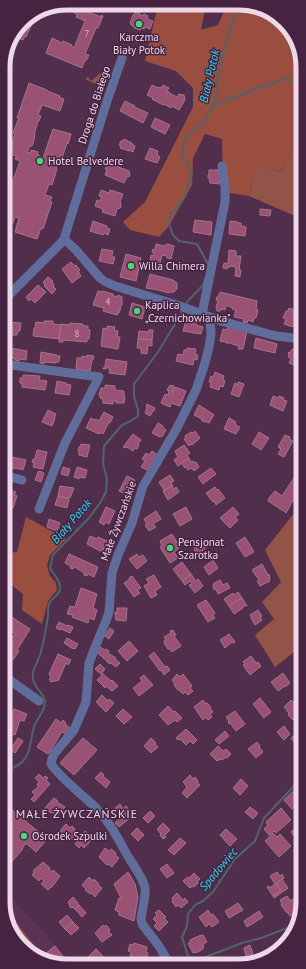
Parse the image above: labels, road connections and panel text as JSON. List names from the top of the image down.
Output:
{
  "streets": {
    "street": ["Droga do Białego", "Małe Żywczańskie"]
  },
  "districts": ["MAŁE ŻYWCZAŃSKIE"],
  "water": ["Biały Potok", "Spadowiec"],
  "places": [
    "Karczma Biały Potok",
    "Hotel Belvedere",
    "Willa Chimera",
    "Kaplica „Czernichowianka\"",
    "Pensjonat Szarotka",
    "Ośrodek Szpulki"
  ],
  "house_numbers": ["7", "4", "8"]
}
